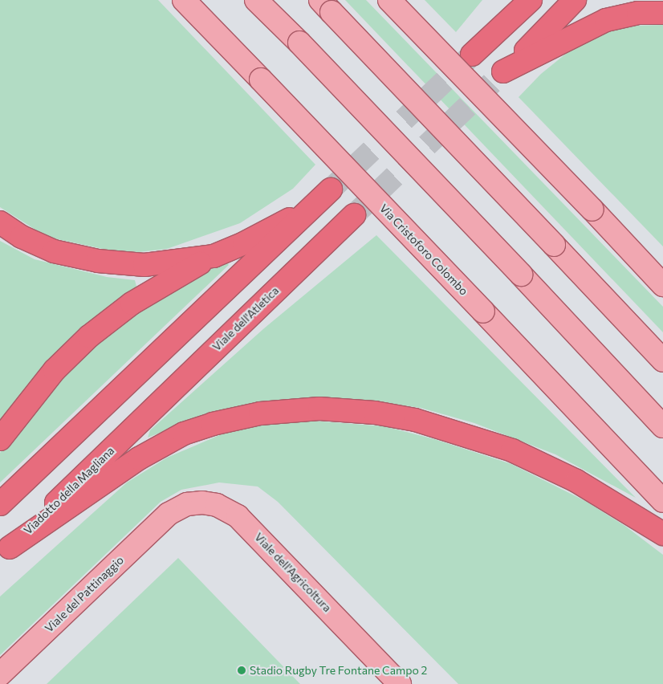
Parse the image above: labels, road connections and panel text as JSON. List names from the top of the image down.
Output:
{
  "streets": {
    "highway": ["Viale dell'Atletica", "Viadotto della Magliana"],
    "main road": ["Via Cristoforo Colombo", "Viale dell'Agricoltura", "Viale del Pattinaggio"]
  },
  "crossings": [
    ["Viale dell'Atletica", "Viadotto della Magliana"],
    ["Viale dell'Agricoltura", "Viale del Pattinaggio"]
  ],
  "places": ["Stadio Rugby Tre Fontane Campo 2"]
}
